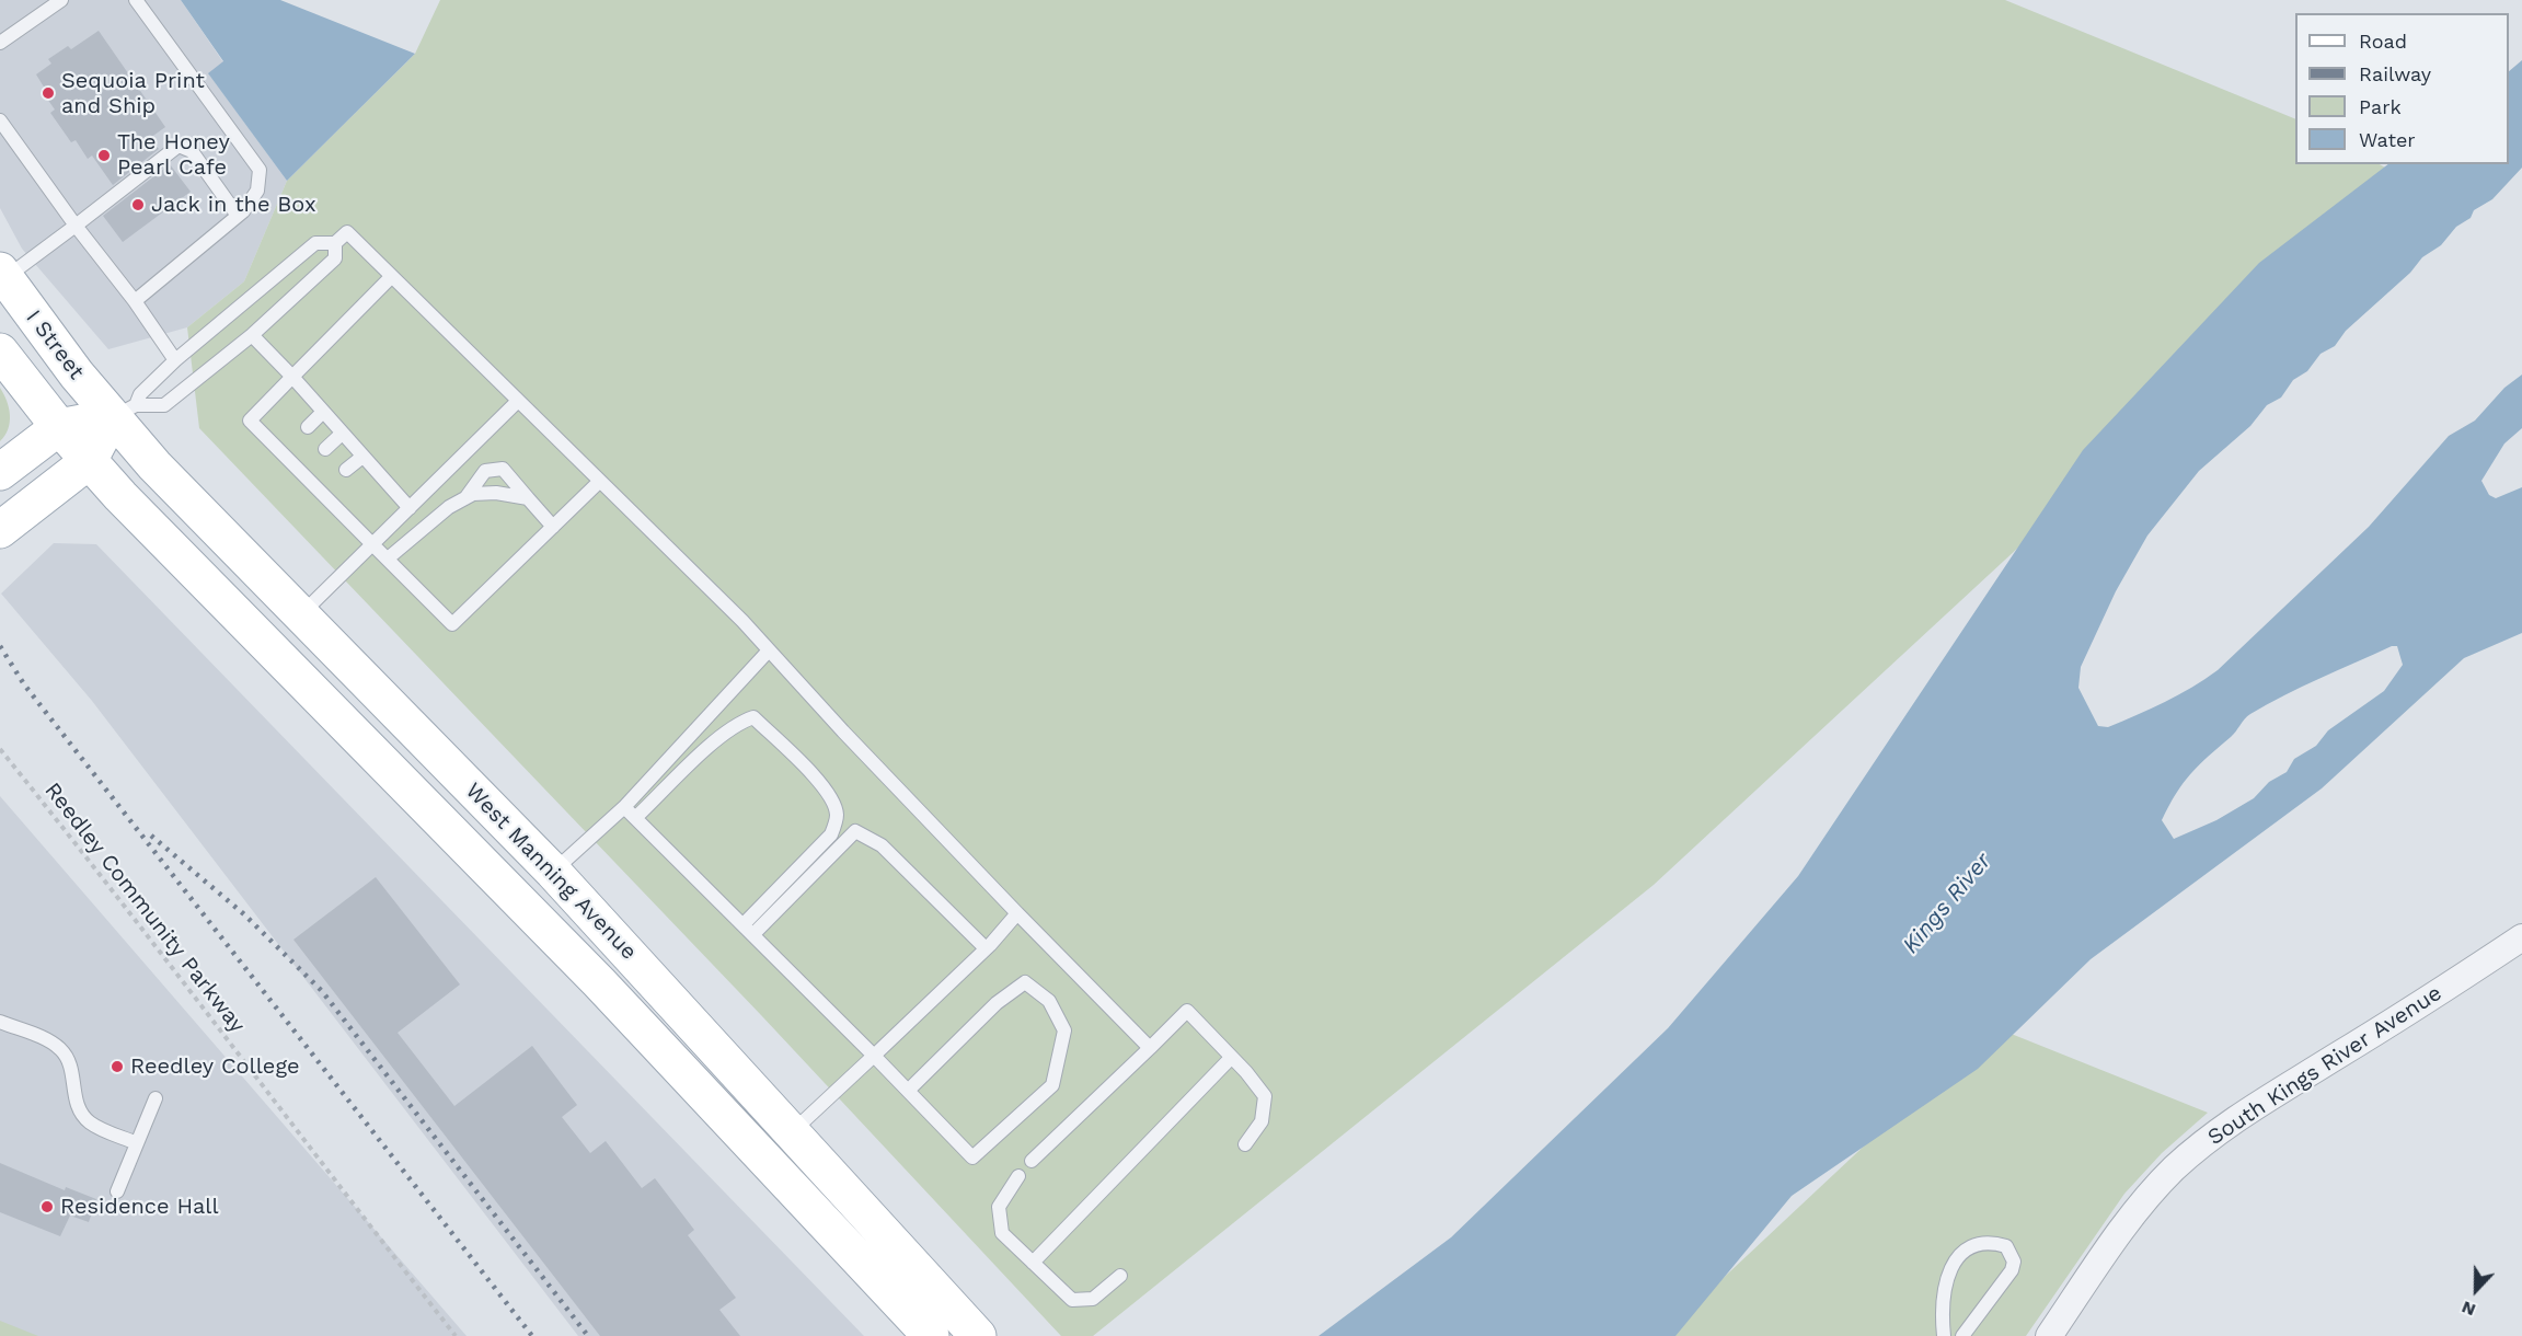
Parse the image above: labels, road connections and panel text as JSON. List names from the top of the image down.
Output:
{
  "streets": {
    "main road": ["I Street", "West Manning Avenue"],
    "street": ["South Kings River Avenue"],
    "path": ["Reedley Community Parkway"]
  },
  "crossings": [
    ["I Street", "West Manning Avenue"]
  ],
  "water": ["Kings River"],
  "places": [
    "Sequoia Print and Ship",
    "The Honey Pearl Cafe",
    "Jack in the Box",
    "Reedley College",
    "Residence Hall"
  ],
  "legend": [
    "Road",
    "Railway",
    "Park",
    "Water"
  ],
  "north": "bottom"
}
